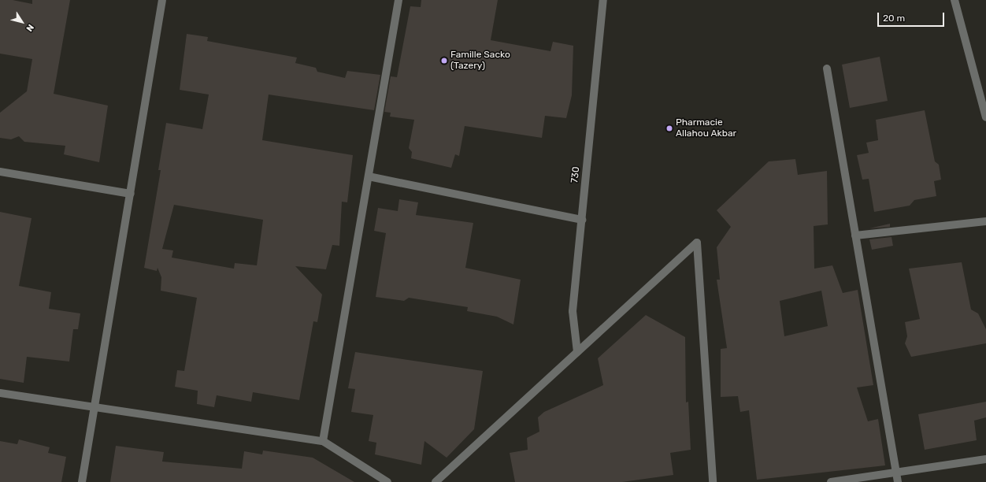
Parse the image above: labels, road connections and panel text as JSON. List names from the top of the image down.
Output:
{
  "streets": {
    "street": ["730"]
  },
  "places": ["Famille Sacko (Tazery)", "Pharmacie Allahou Akbar"],
  "scale_bar": "20 m",
  "north": "bottom right"
}
